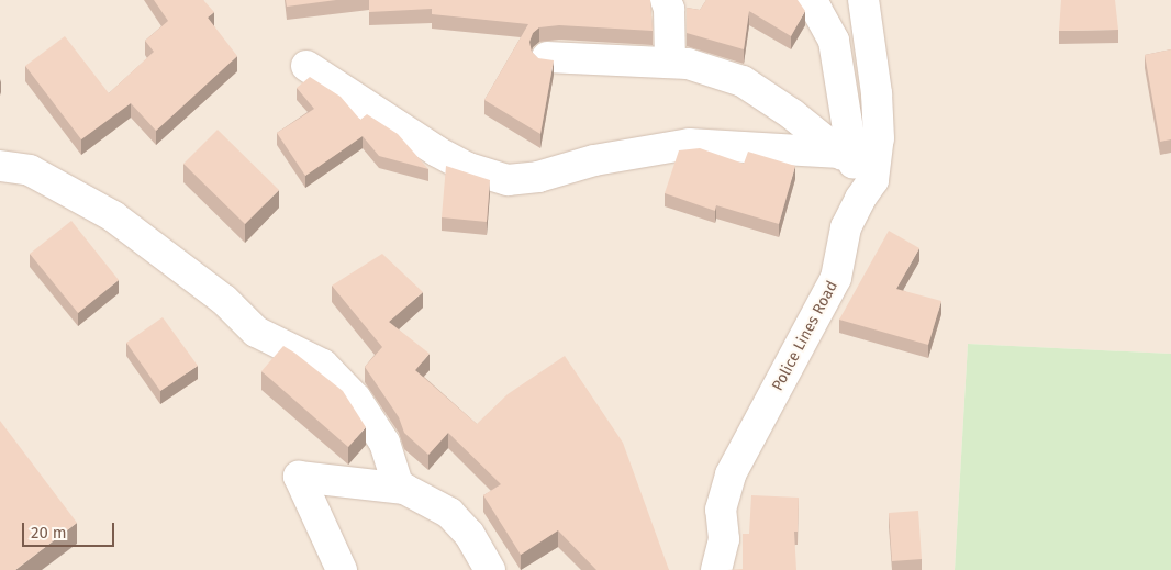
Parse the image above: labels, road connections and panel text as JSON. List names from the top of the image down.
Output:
{
  "streets": {
    "street": ["Police Lines Road"]
  },
  "scale_bar": "20 m"
}
